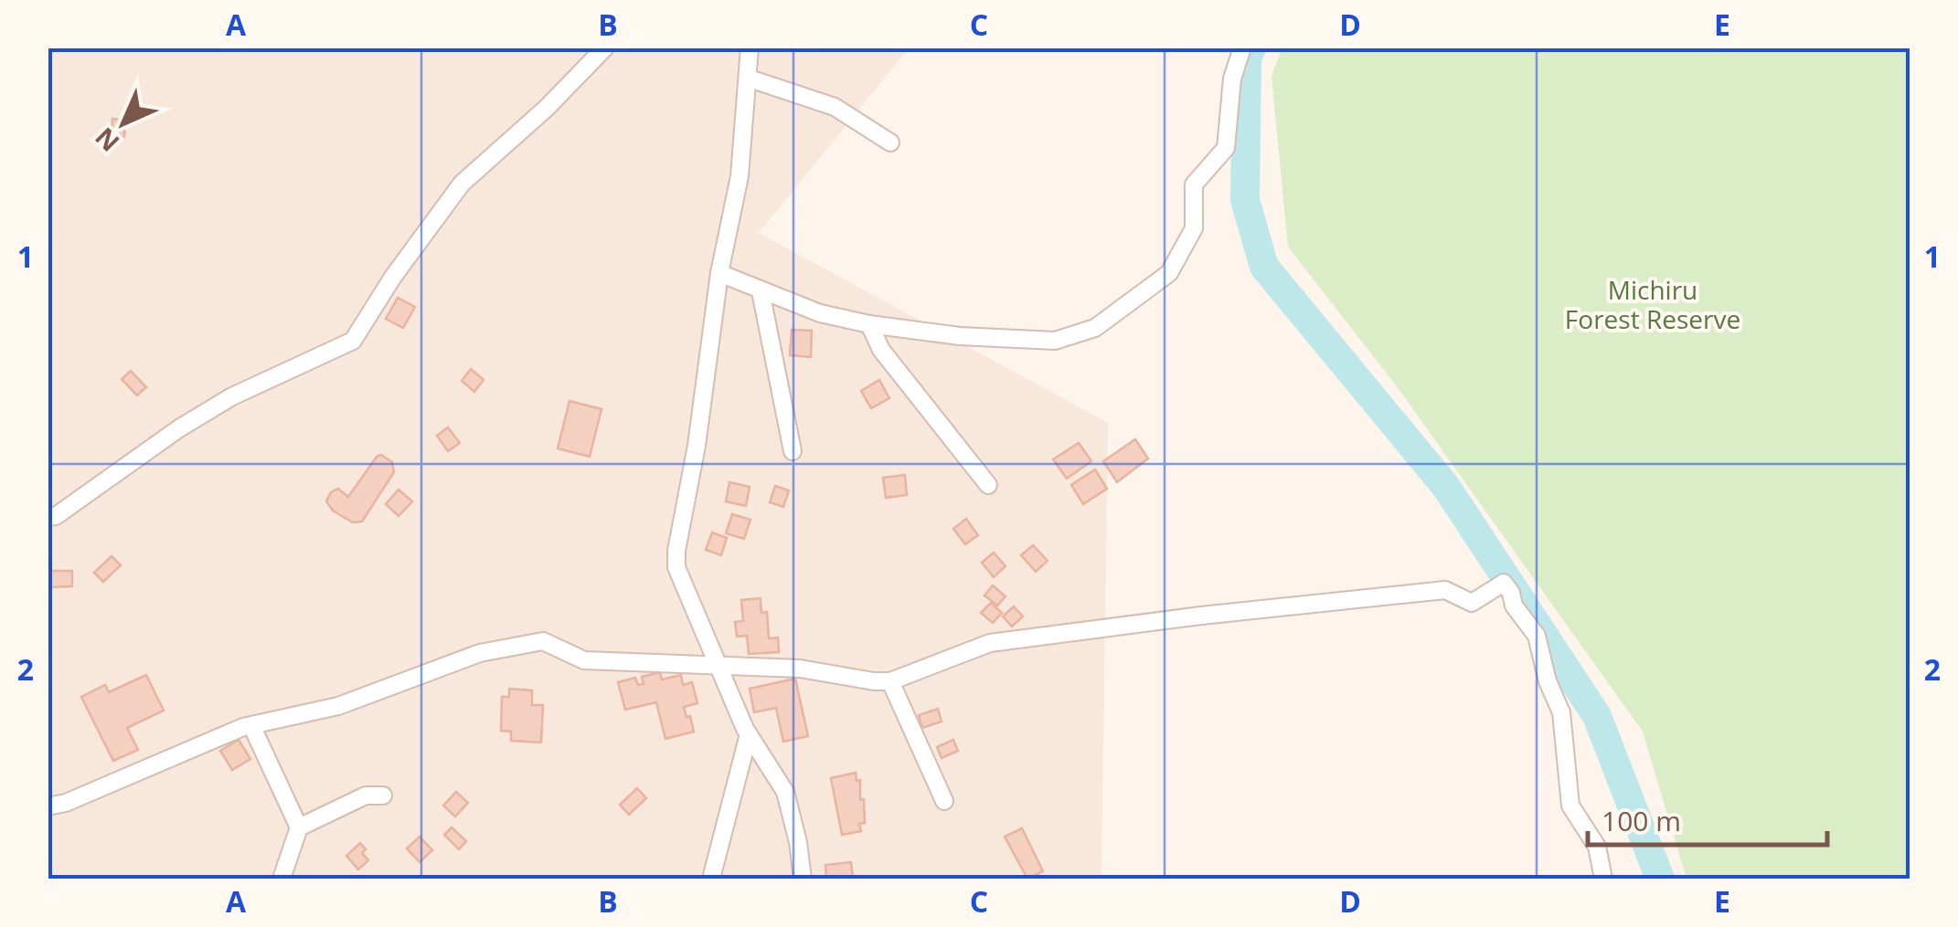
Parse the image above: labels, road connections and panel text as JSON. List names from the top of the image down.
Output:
{
  "parks": ["Michiru Forest Reserve"],
  "scale_bar": "100 m",
  "north": "bottom left",
  "grid": {
    "columns": [
      "A",
      "B",
      "C",
      "D",
      "E"
    ],
    "rows": ["1", "2"]
  }
}
